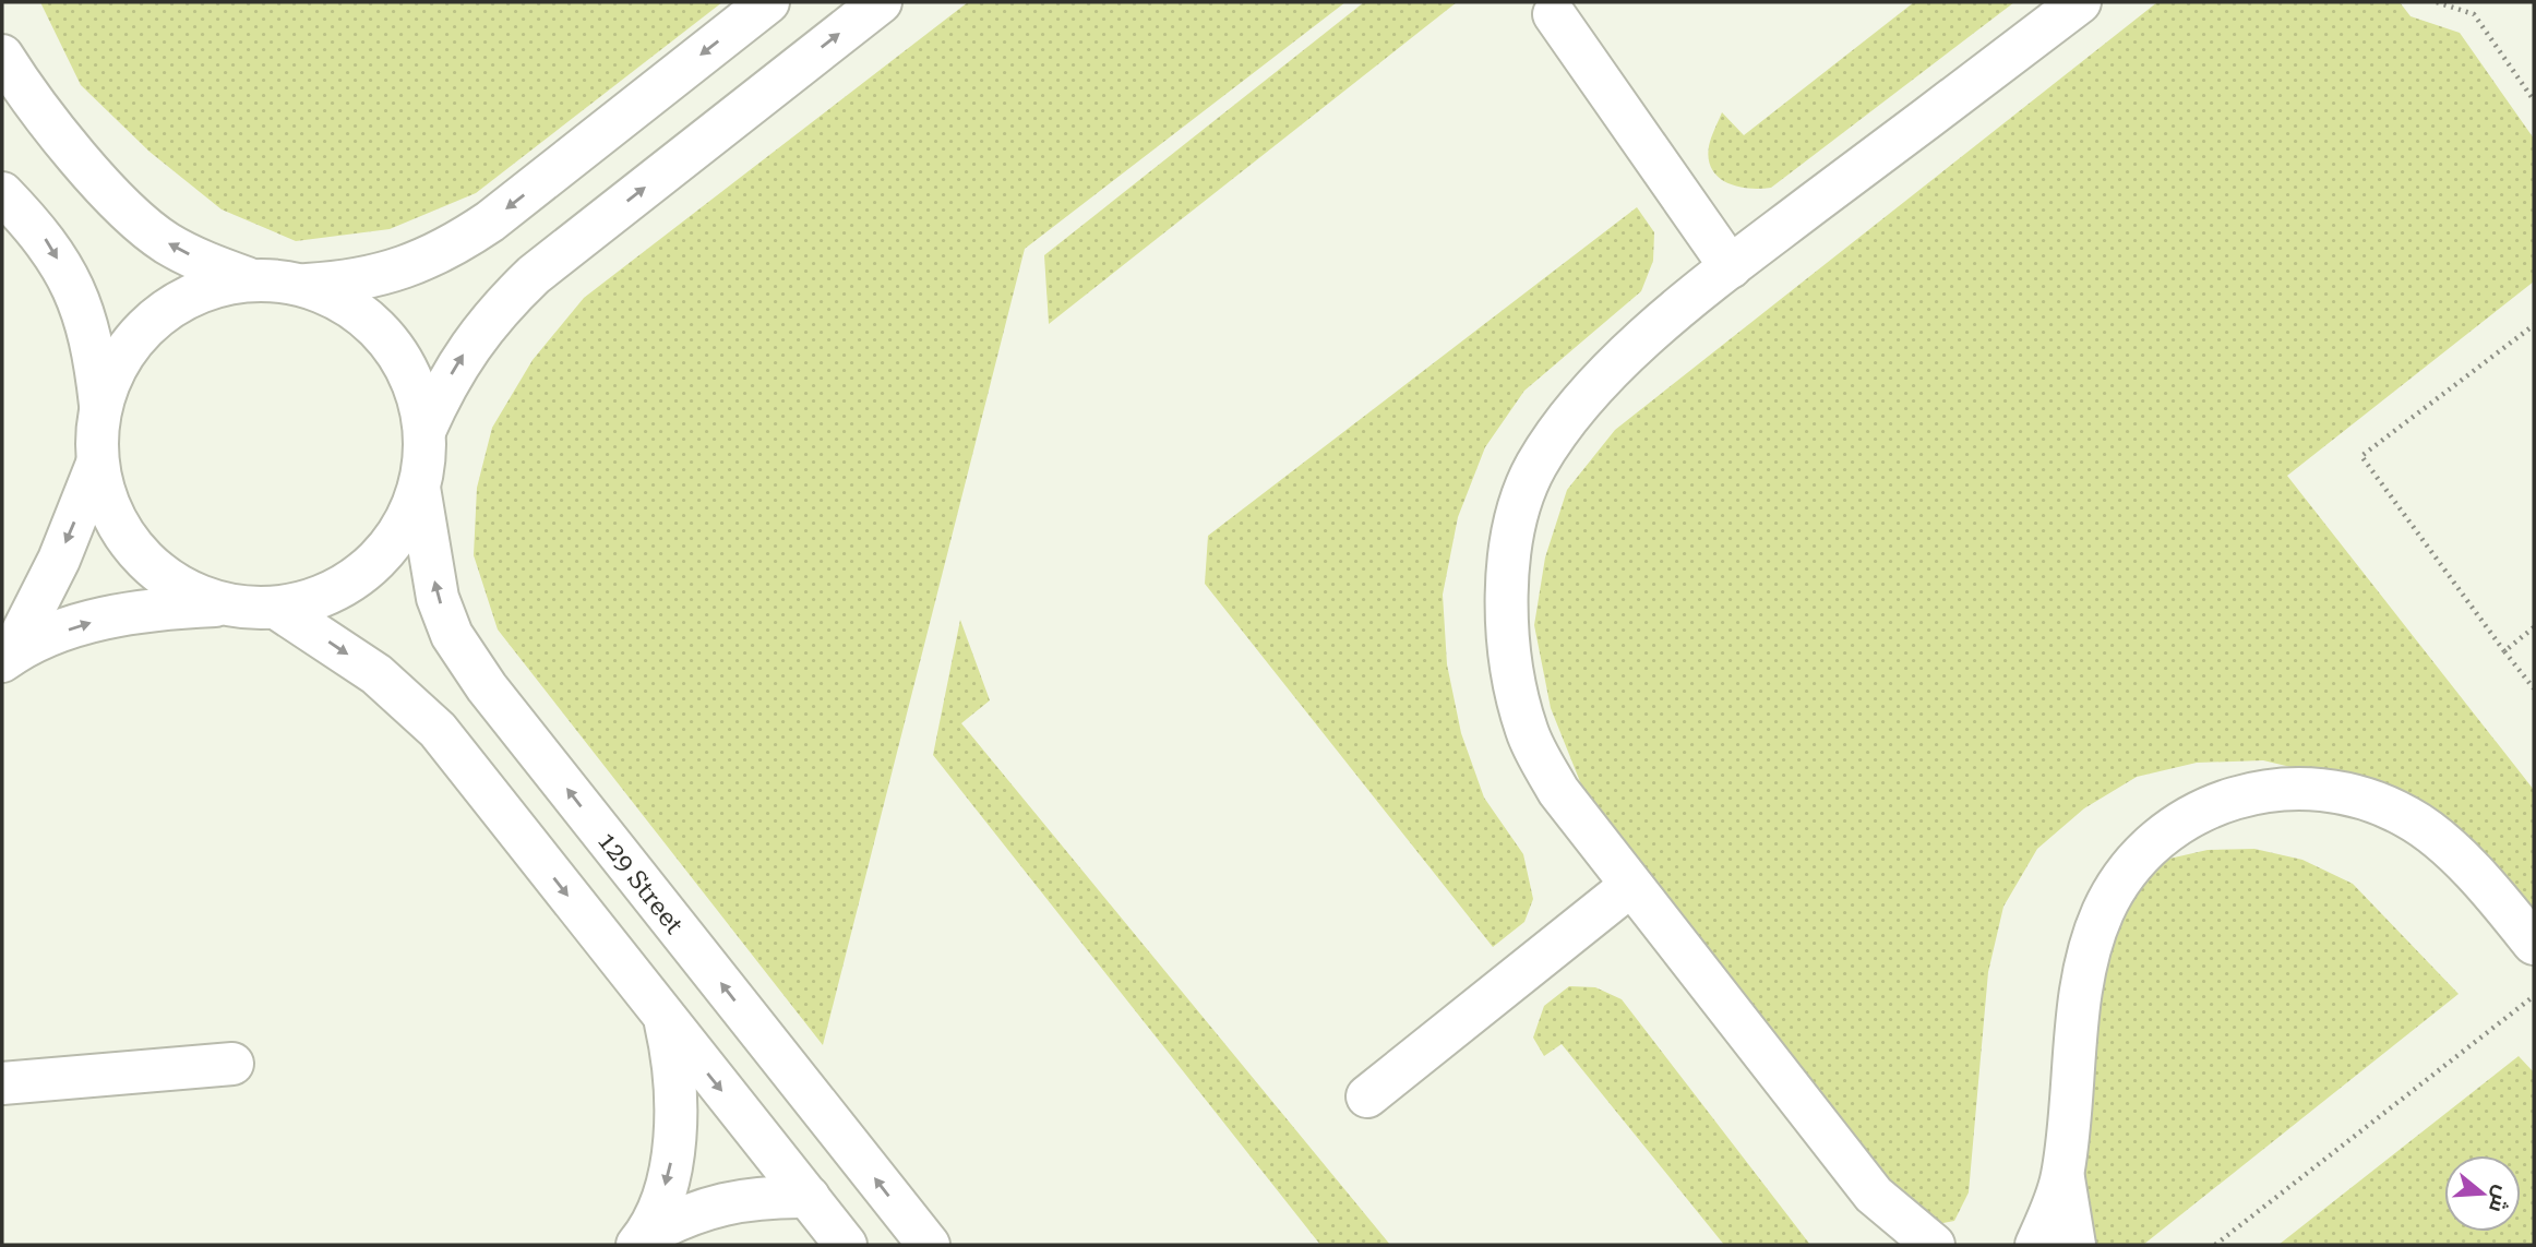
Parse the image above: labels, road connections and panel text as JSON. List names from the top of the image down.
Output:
{
  "streets": {
    "main road": ["129 Street"]
  },
  "north": "right"
}
